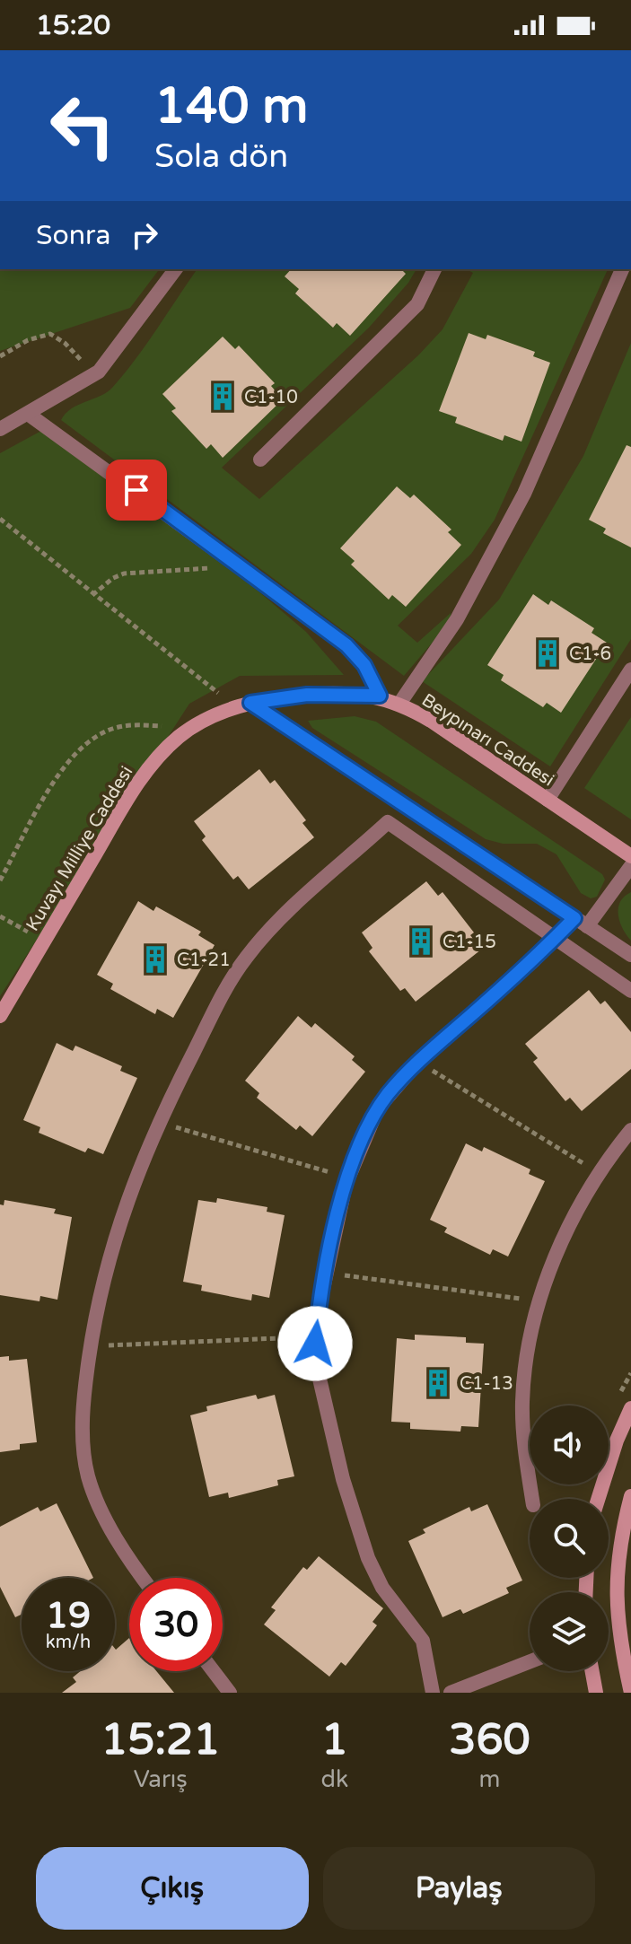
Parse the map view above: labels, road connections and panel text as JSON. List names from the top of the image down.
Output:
{
  "streets": {
    "street": ["Beypınarı Caddesi", "Kuvayı Milliye Caddesi"]
  },
  "crossings": [
    ["Beypınarı Caddesi", "Kuvayı Milliye Caddesi"]
  ],
  "places": {
    "building": [
      "C1-10",
      "C1-6",
      "C1-15",
      "C1-21",
      "C1-13"
    ]
  },
  "page": {
    "status": "15:20",
    "turn": ["140 m", "Sola dön"],
    "then": "Sonra",
    "speed": "19 km/h",
    "limit": "30",
    "eta": [
      "15:21",
      "Varış",
      "1",
      "dk",
      "360",
      "m"
    ],
    "buttons": ["Çıkış", "Paylaş"]
  }
}
